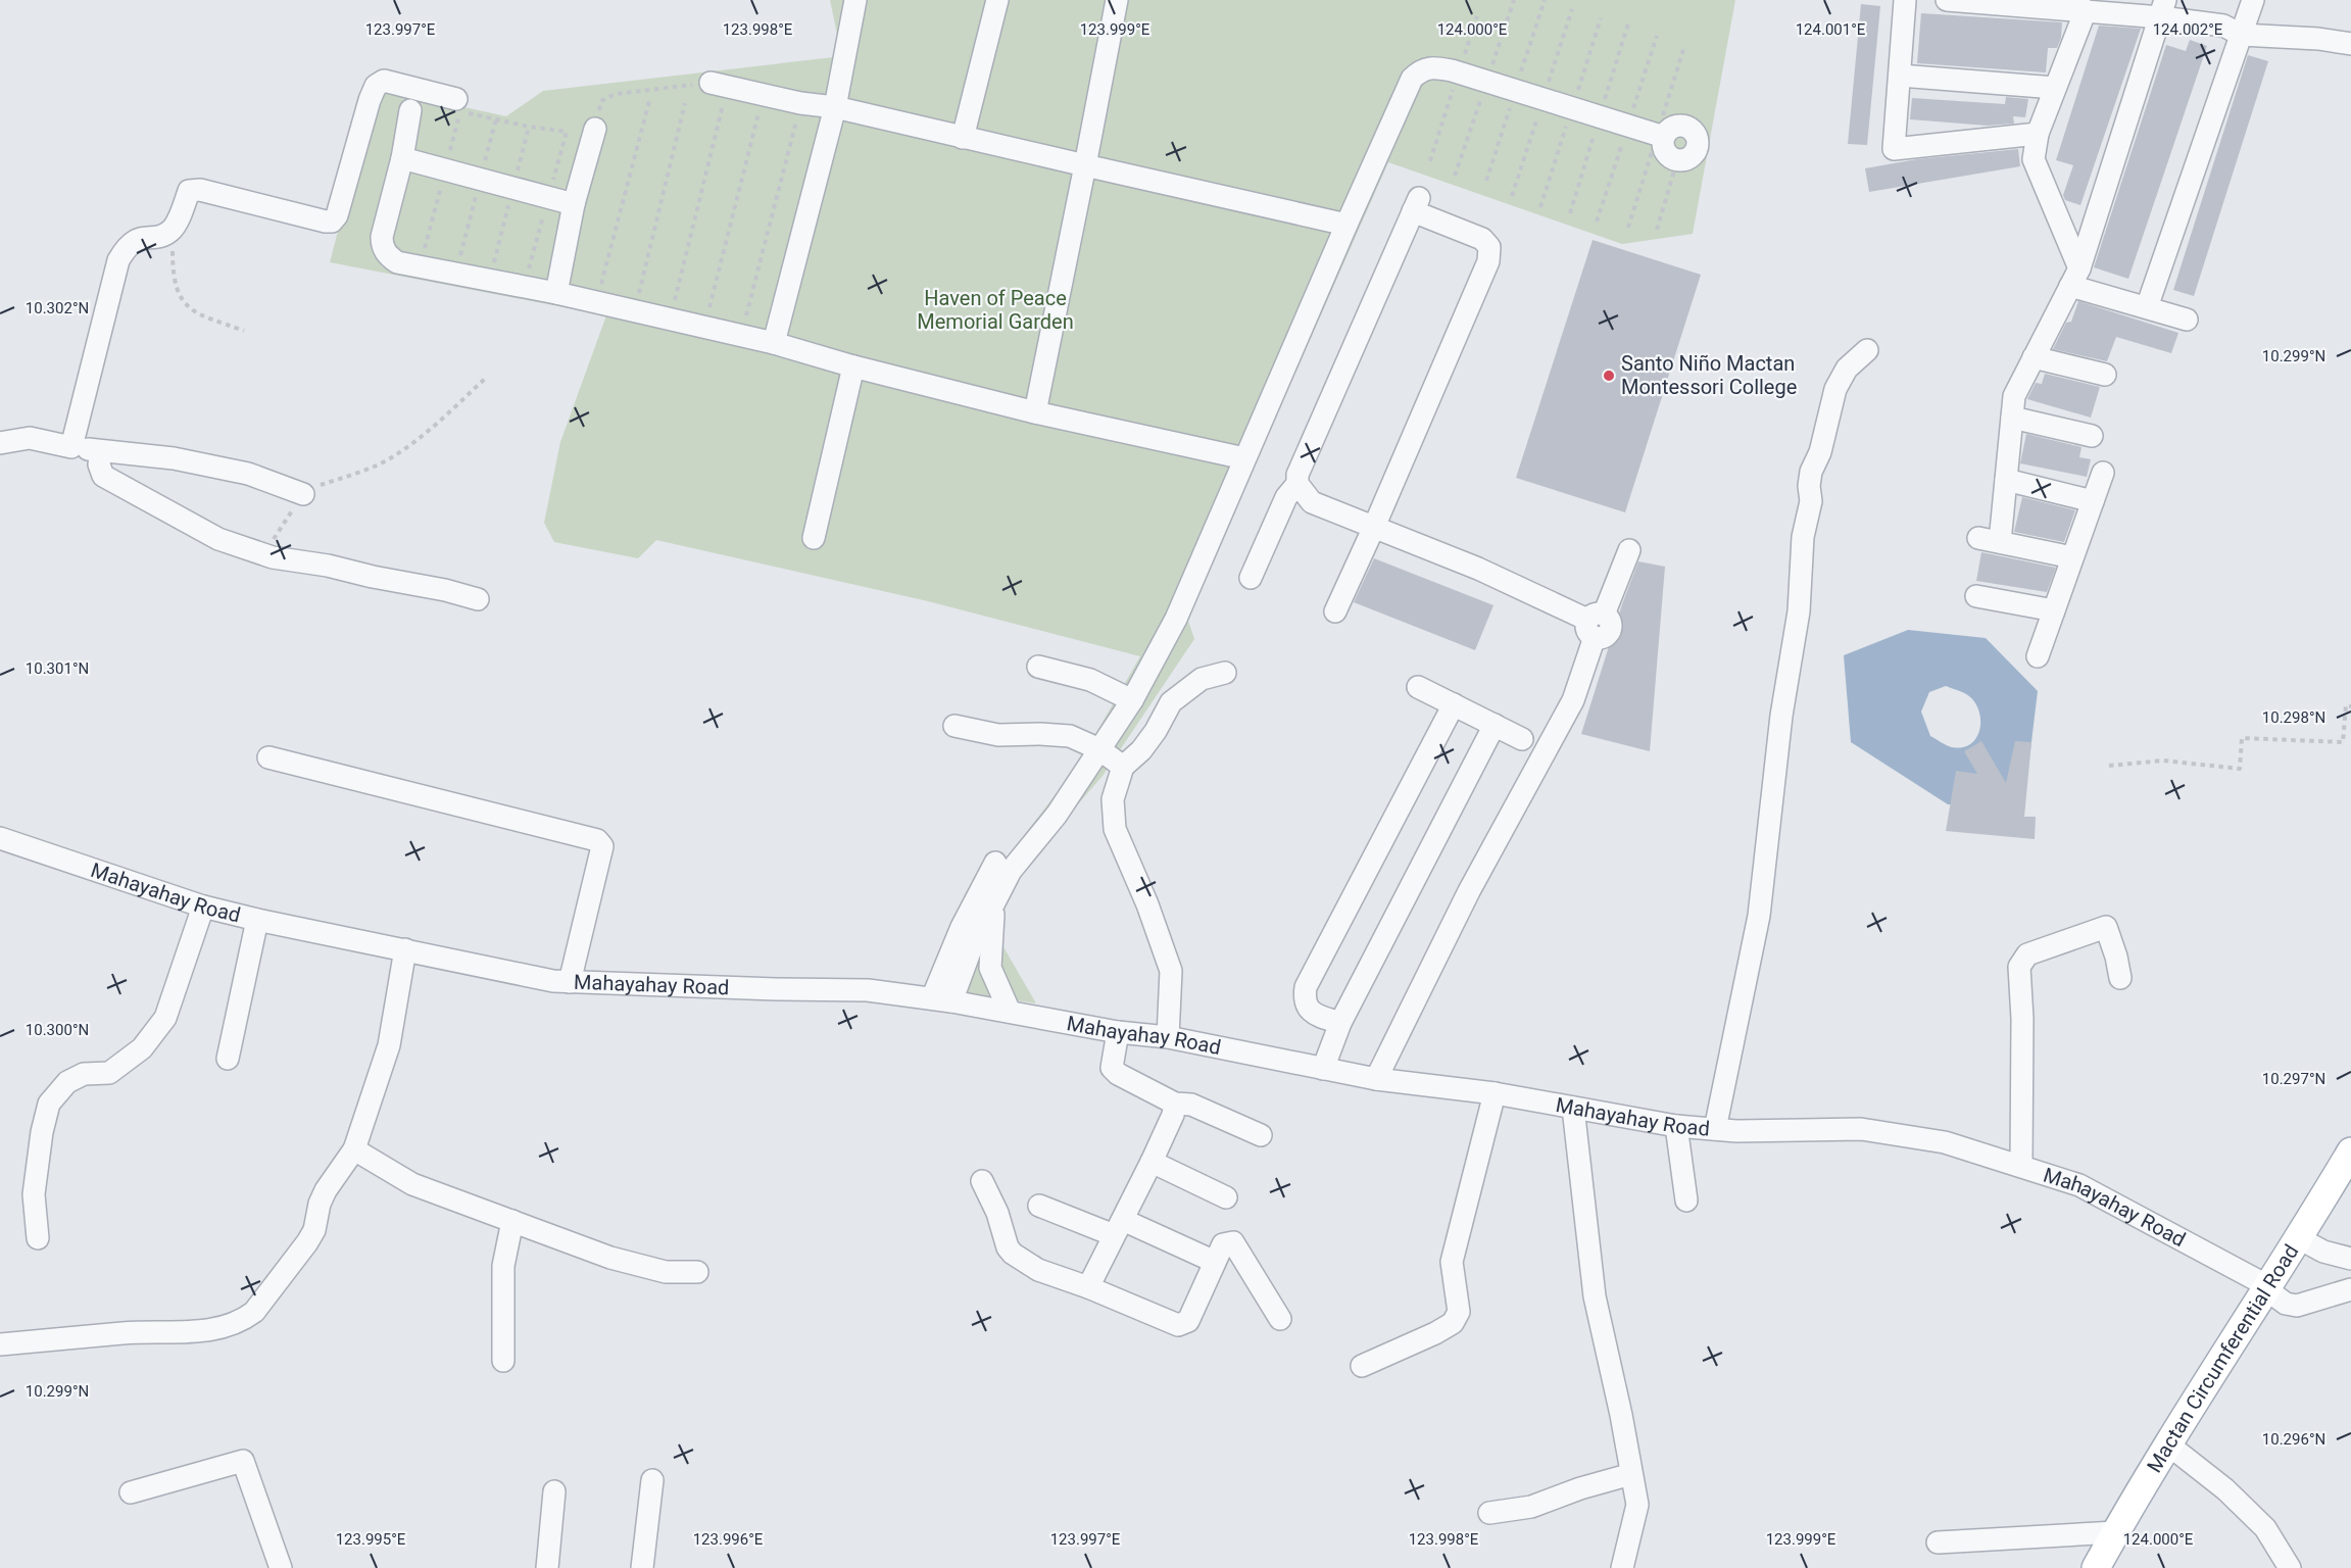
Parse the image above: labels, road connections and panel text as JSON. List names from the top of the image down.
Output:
{
  "streets": {
    "main road": ["Mactan Circumferential Road"],
    "street": ["Mahayahay Road"]
  },
  "crossings": [
    ["Mahayahay Road", "Mactan Circumferential Road"]
  ],
  "parks": ["Haven of Peace Memorial Garden"],
  "places": ["Santo Niño Mactan Montessori College"],
  "coordinates": [
    "124.002°E",
    "123.997°E",
    "123.998°E",
    "123.999°E",
    "124.000°E",
    "124.001°E",
    "10.302°N",
    "10.299°N",
    "10.301°N",
    "10.298°N",
    "10.300°N",
    "10.297°N",
    "10.296°N",
    "123.995°E",
    "123.996°E"
  ]
}
